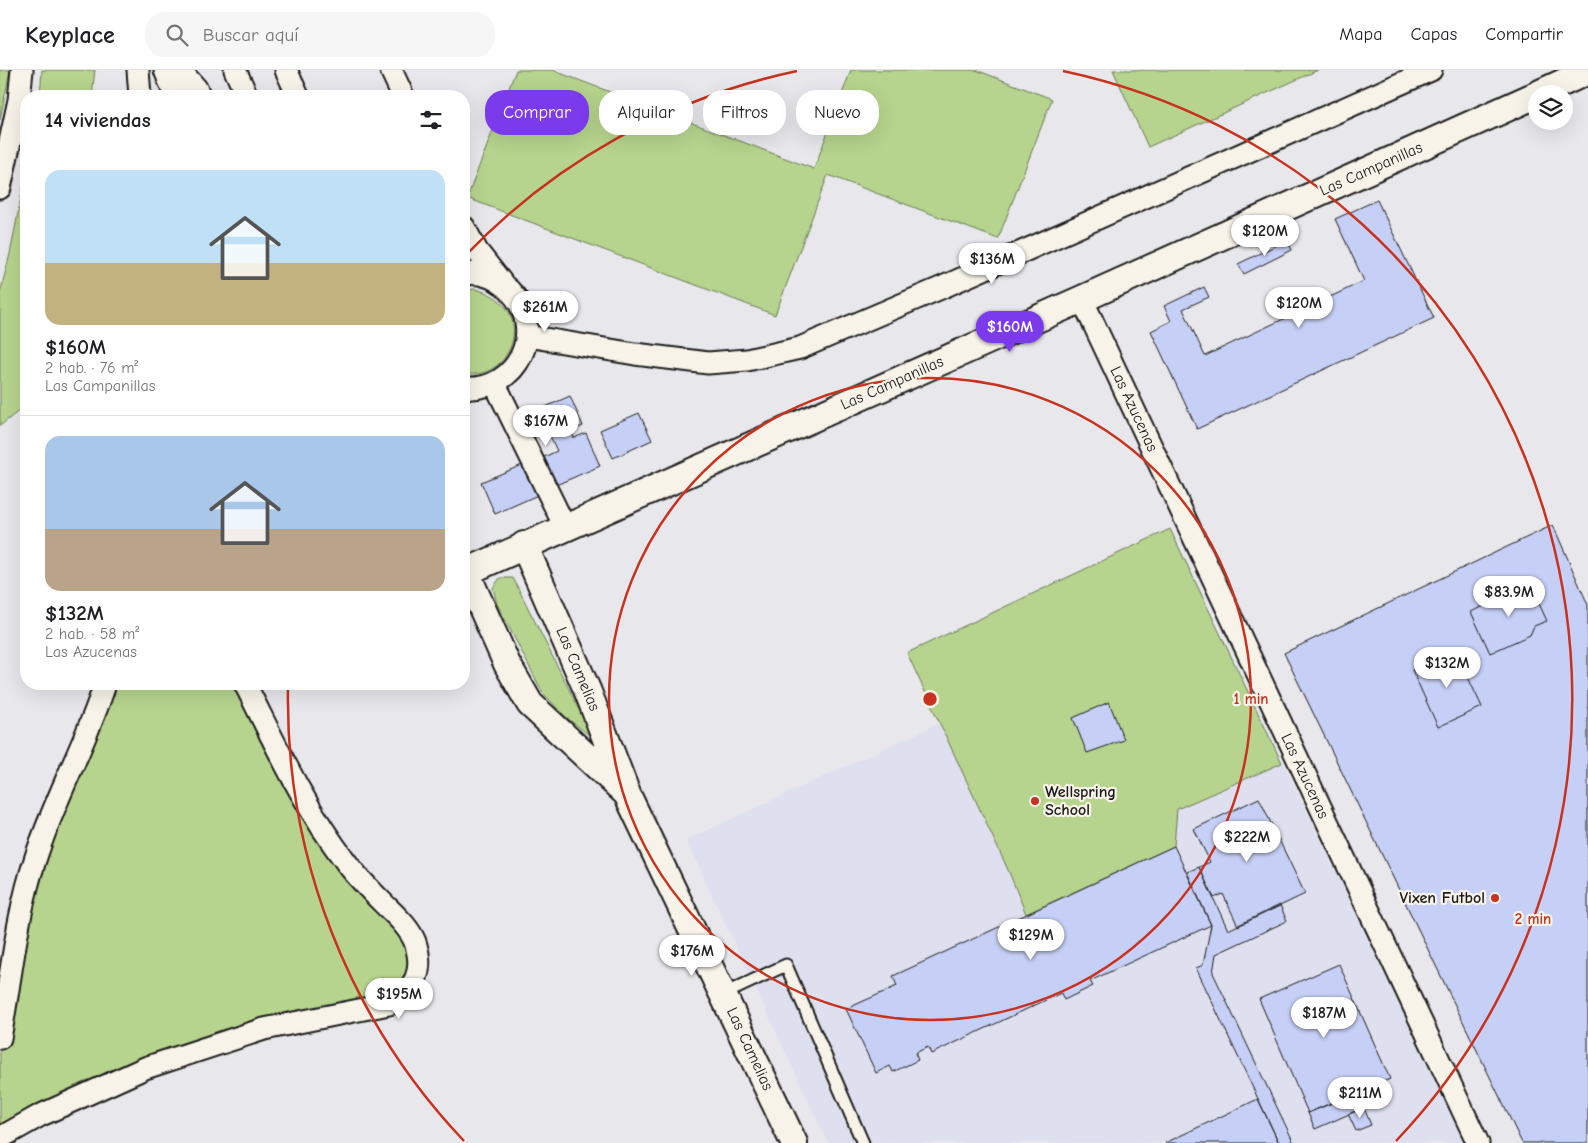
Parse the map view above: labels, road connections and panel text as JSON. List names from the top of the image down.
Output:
{
  "streets": {
    "street": ["Las Campanillas", "Las Azucenas", "Las Camelias"]
  },
  "crossings": [
    ["Las Campanillas", "Las Azucenas"],
    ["Las Campanillas", "Las Camelias"]
  ],
  "places": ["Wellspring School", "Vixen Futbol"],
  "page": {
    "header": "Keyplace",
    "search": "Buscar aquí",
    "nav": ["Mapa", "Capas", "Compartir"],
    "chip": [
      "Comprar",
      "Alquilar",
      "Filtros",
      "Nuevo"
    ],
    "heading": "14 viviendas",
    "list": [
      {
        "name": "$160M",
        "note": "2 hab. · 76 m² · Las Campanillas"
      },
      {
        "name": "$132M",
        "note": "2 hab. · 58 m² · Las Azucenas"
      }
    ],
    "price": [
      "$120M",
      "$136M",
      "$120M",
      "$261M",
      "$160M",
      "$167M",
      "$83.9M",
      "$132M",
      "$222M",
      "$129M",
      "$176M",
      "$195M",
      "$187M",
      "$211M"
    ]
  },
  "rings": ["1 min", "2 min"]
}
